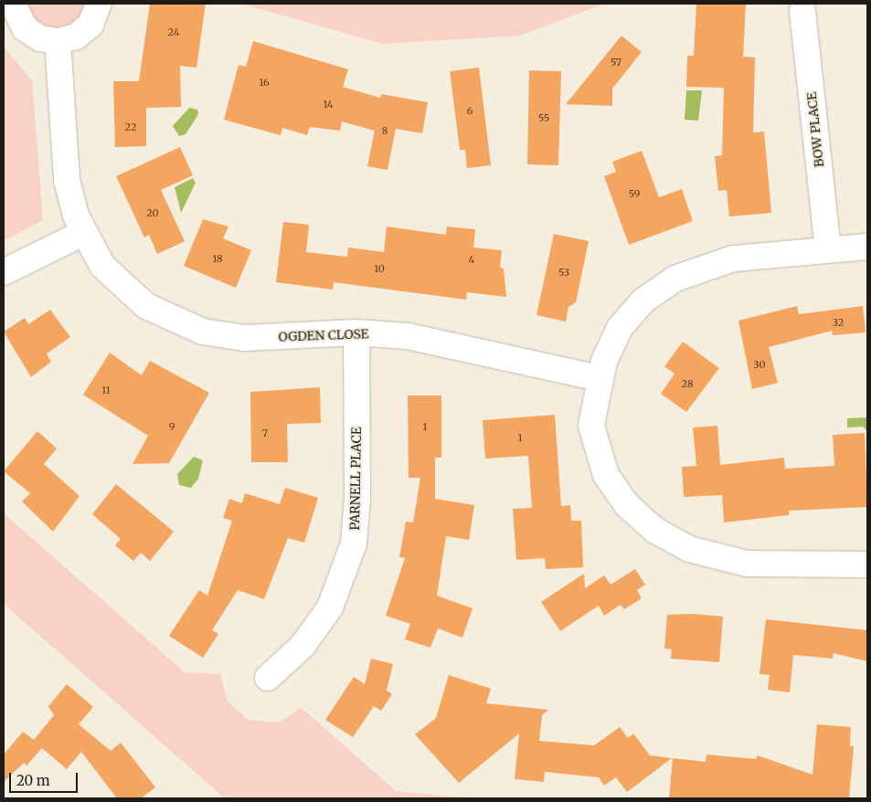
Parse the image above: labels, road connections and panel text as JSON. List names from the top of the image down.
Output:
{
  "streets": {
    "street": ["BOW PLACE", "OGDEN CLOSE", "PARNELL PLACE"]
  },
  "crossings": [
    ["OGDEN CLOSE", "PARNELL PLACE"]
  ],
  "house_numbers": [
    "24",
    "57",
    "16",
    "14",
    "6",
    "55",
    "22",
    "8",
    "59",
    "20",
    "18",
    "4",
    "10",
    "53",
    "32",
    "30",
    "28",
    "11",
    "9",
    "1",
    "7",
    "1"
  ],
  "scale_bar": "20 m"
}
